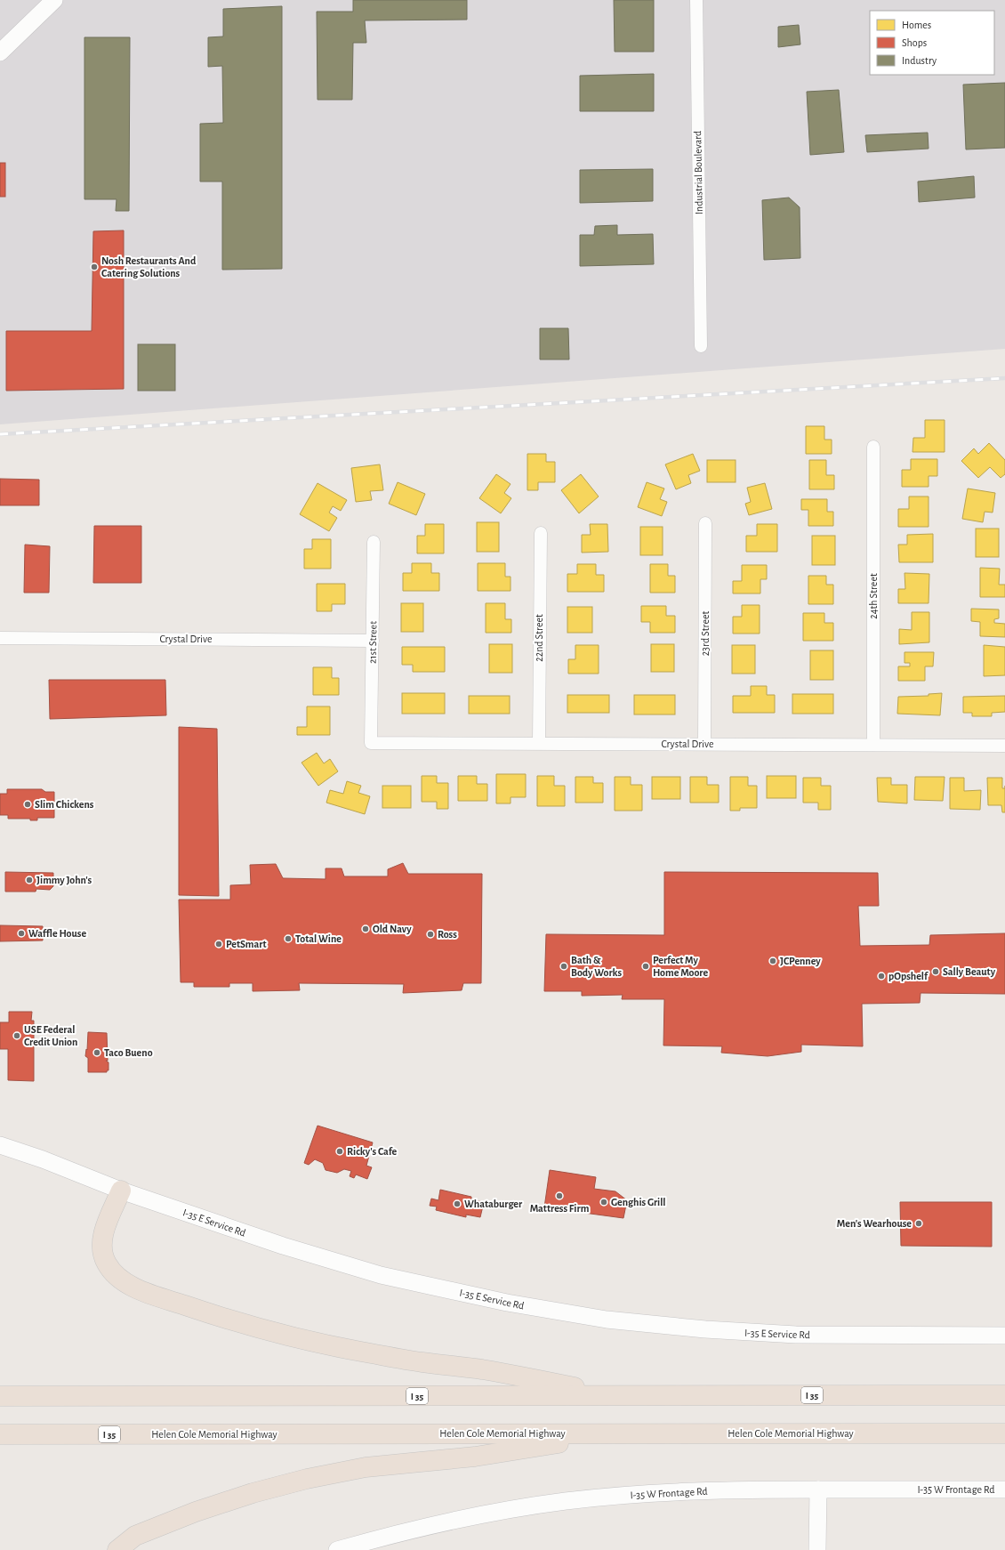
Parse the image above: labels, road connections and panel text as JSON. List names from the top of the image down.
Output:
{
  "streets": {
    "highway": ["I 35", "Helen Cole Memorial Highway"],
    "street": [
      "Industrial Boulevard",
      "24th Street",
      "23rd Street",
      "22nd Street",
      "Crystal Drive",
      "21st Street",
      "I-35 E Service Rd",
      "I-35 W Frontage Rd"
    ]
  },
  "crossings": [
    ["24th Street", "Crystal Drive"],
    ["23rd Street", "Crystal Drive"],
    ["22nd Street", "Crystal Drive"],
    ["Crystal Drive", "21st Street"]
  ],
  "places": [
    "Nosh Restaurants And Catering Solutions",
    "Slim Chickens",
    "Jimmy John's",
    "Old Navy",
    "Waffle House",
    "Ross",
    "Total Wine",
    "PetSmart",
    "JCPenney",
    "Bath & Body Works",
    "Perfect My Home Moore",
    "Sally Beauty",
    "pOpshelf",
    "USE Federal Credit Union",
    "Taco Bueno",
    "Ricky's Cafe",
    "Mattress Firm",
    "Genghis Grill",
    "Whataburger",
    "Men's Wearhouse"
  ],
  "legend": ["Homes", "Shops", "Industry"]
}
